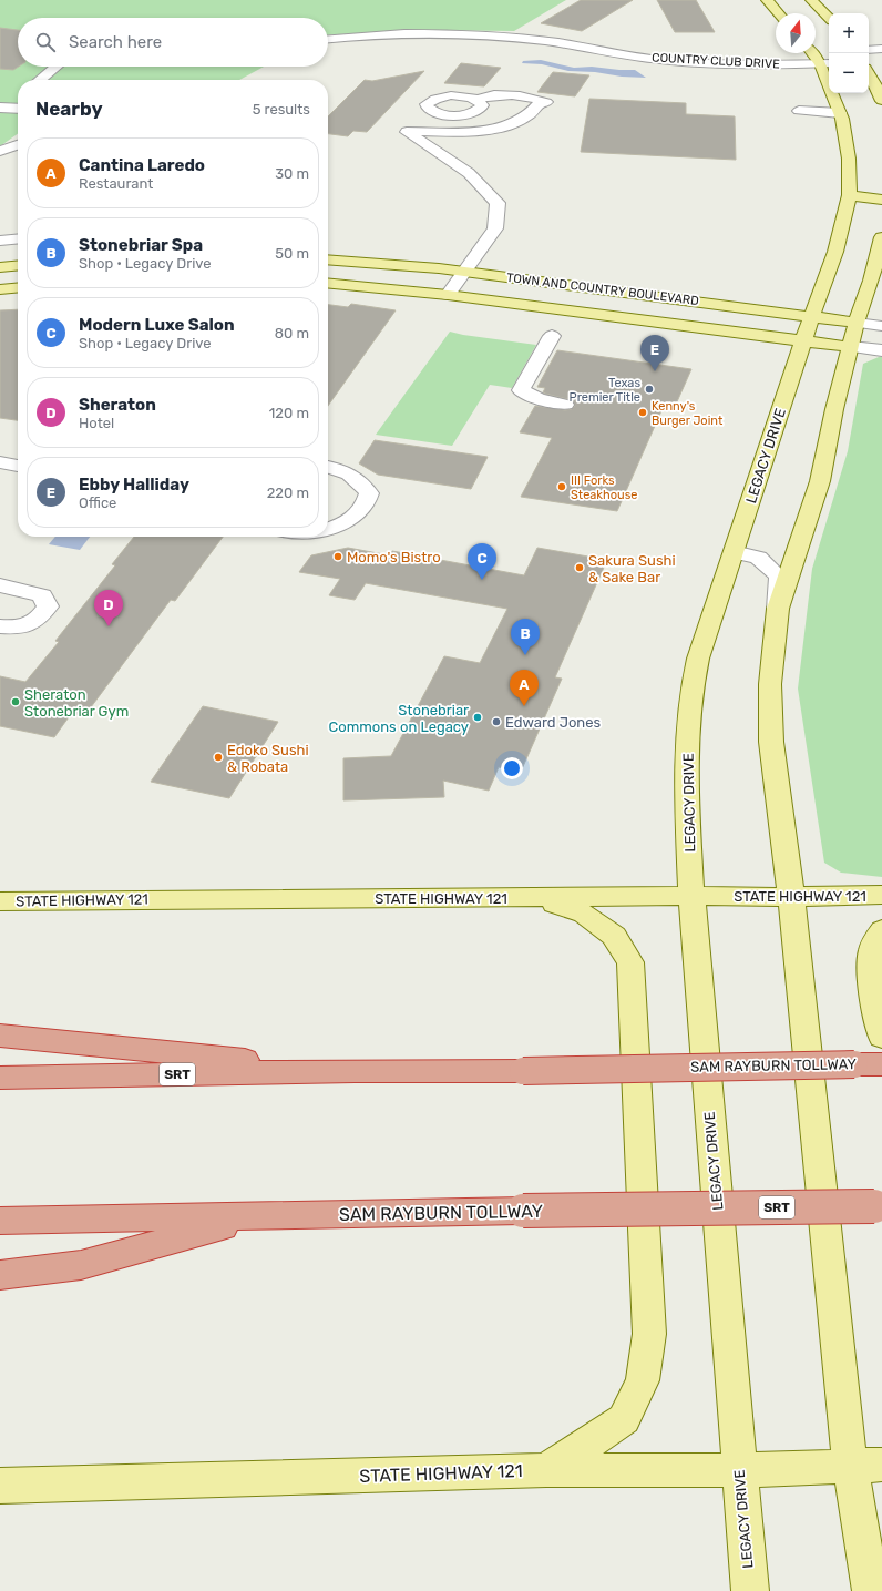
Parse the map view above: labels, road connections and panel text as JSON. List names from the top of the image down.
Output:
{
  "streets": {
    "highway": ["SAM RAYBURN TOLLWAY", "SRT"],
    "main road": ["TOWN AND COUNTRY BOULEVARD", "LEGACY DRIVE", "STATE HIGHWAY 121"],
    "street": ["COUNTRY CLUB DRIVE"]
  },
  "crossings": [
    ["COUNTRY CLUB DRIVE", "LEGACY DRIVE"],
    ["TOWN AND COUNTRY BOULEVARD", "LEGACY DRIVE"],
    ["LEGACY DRIVE", "STATE HIGHWAY 121"]
  ],
  "places": [
    "Texas Premier Title",
    "Kenny's Burger Joint",
    "III Forks Steakhouse",
    "Momo's Bistro",
    "Sakura Sushi & Sake Bar",
    "Sheraton Stonebriar Gym",
    "Stonebriar Commons on Legacy",
    "Edward Jones",
    "Edoko Sushi & Robata"
  ],
  "north": "top",
  "page": {
    "map_buttons": ["+", "−"],
    "search": "Search here",
    "heading": ["Nearby", "5 results"],
    "list": [
      {
        "mark": "A",
        "name": "Cantina Laredo",
        "note": "Restaurant",
        "value": "30 m"
      },
      {
        "mark": "B",
        "name": "Stonebriar Spa",
        "note": "Shop · Legacy Drive",
        "value": "50 m"
      },
      {
        "mark": "C",
        "name": "Modern Luxe Salon",
        "note": "Shop · Legacy Drive",
        "value": "80 m"
      },
      {
        "mark": "D",
        "name": "Sheraton",
        "note": "Hotel",
        "value": "120 m"
      },
      {
        "mark": "E",
        "name": "Ebby Halliday",
        "note": "Office",
        "value": "220 m"
      }
    ],
    "pins": [
      "E",
      "C",
      "D",
      "B",
      "A"
    ]
  }
}
